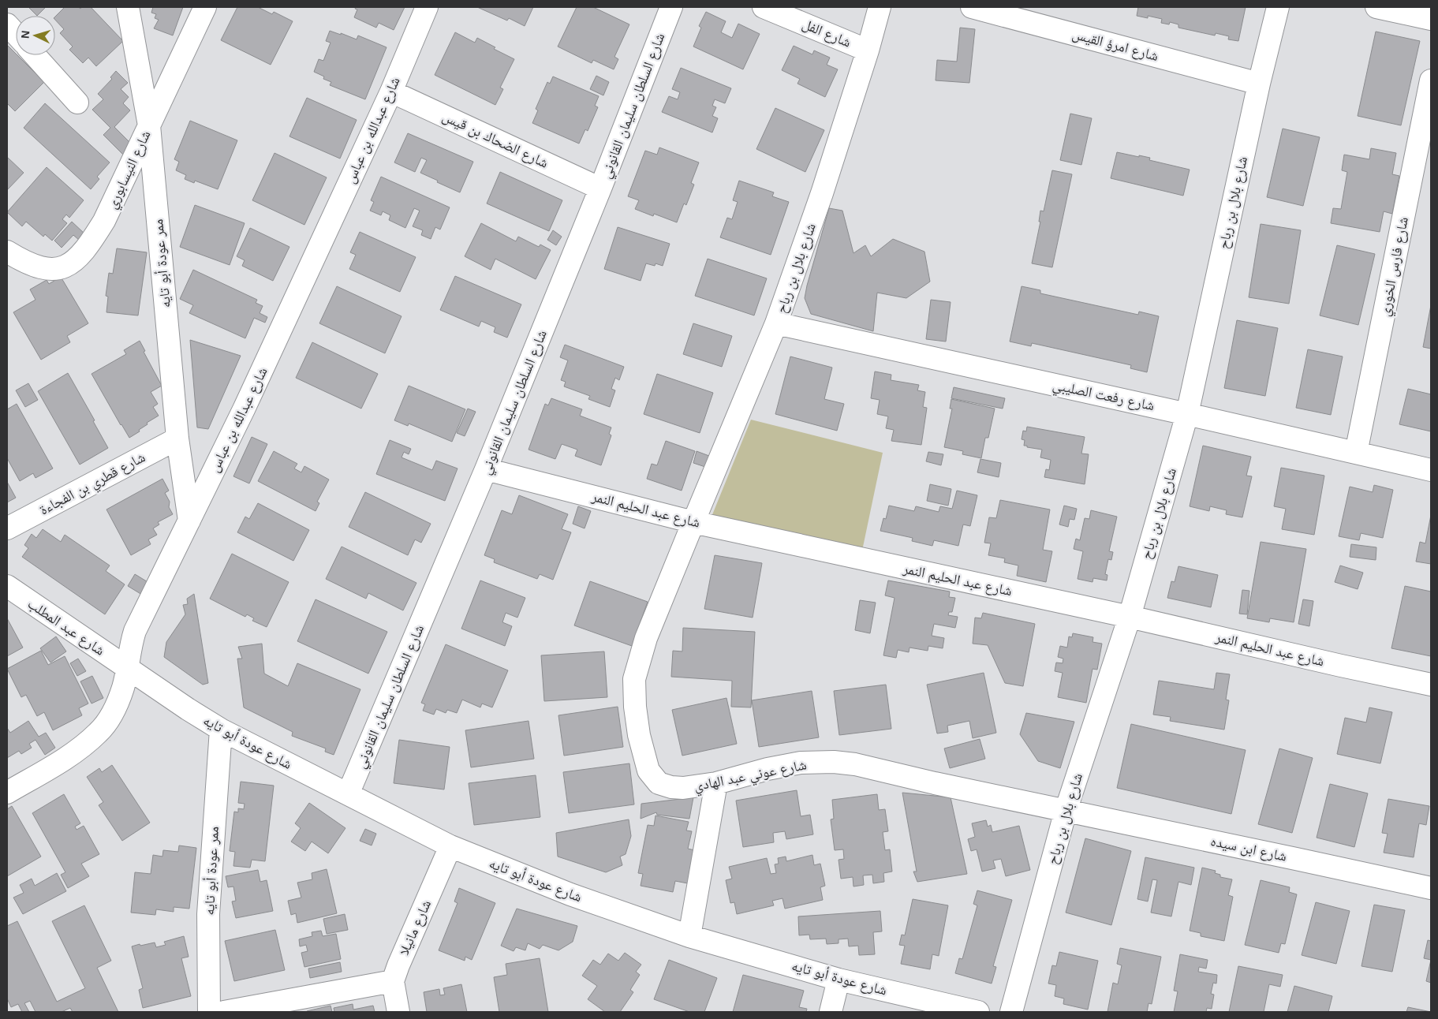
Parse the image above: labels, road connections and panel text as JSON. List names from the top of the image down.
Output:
{
  "streets": {
    "street": [
      "شارع الفل",
      "شارع امرؤ القيس",
      "شارع السلطان سليمان القانوني",
      "شارع عبدالله بن عباس",
      "شارع الضحاك بن قيس",
      "شارع النيسابوري",
      "شارع بلال بن رباح",
      "ممر عودة أبو تايه",
      "شارع فارس الخوري",
      "شارع رفعت الصليبي",
      "شارع قطري بن الفجاءة",
      "شارع عبد الحليم النمر",
      "شارع عبد المطلب",
      "شارع عودة أبو تايه",
      "شارع عوني عبد الهادي",
      "شارع ابن سيده",
      "شارع مانيلا"
    ]
  },
  "crossings": [
    ["شارع الفل", "شارع بلال بن رباح"],
    ["شارع امرؤ القيس", "شارع بلال بن رباح"],
    ["شارع السلطان سليمان القانوني", "شارع الضحاك بن قيس"],
    ["شارع السلطان سليمان القانوني", "شارع عبد الحليم النمر"],
    ["شارع السلطان سليمان القانوني", "شارع عودة أبو تايه"],
    ["شارع عبدالله بن عباس", "شارع الضحاك بن قيس"],
    ["شارع عبدالله بن عباس", "ممر عودة أبو تايه"],
    ["شارع عبدالله بن عباس", "شارع عبد المطلب"],
    ["شارع عبدالله بن عباس", "شارع عودة أبو تايه"],
    ["شارع النيسابوري", "ممر عودة أبو تايه"],
    ["شارع بلال بن رباح", "شارع رفعت الصليبي"],
    ["شارع بلال بن رباح", "شارع عبد الحليم النمر"],
    ["شارع بلال بن رباح", "شارع عوني عبد الهادي"],
    ["شارع بلال بن رباح", "شارع ابن سيده"],
    ["ممر عودة أبو تايه", "شارع قطري بن الفجاءة"],
    ["ممر عودة أبو تايه", "شارع عودة أبو تايه"],
    ["شارع فارس الخوري", "شارع رفعت الصليبي"],
    ["شارع عبد الحليم النمر", "شارع عوني عبد الهادي"],
    ["شارع عبد المطلب", "شارع عودة أبو تايه"],
    ["شارع عودة أبو تايه", "شارع مانيلا"],
    ["شارع عوني عبد الهادي", "شارع ابن سيده"]
  ],
  "north": "left"
}
